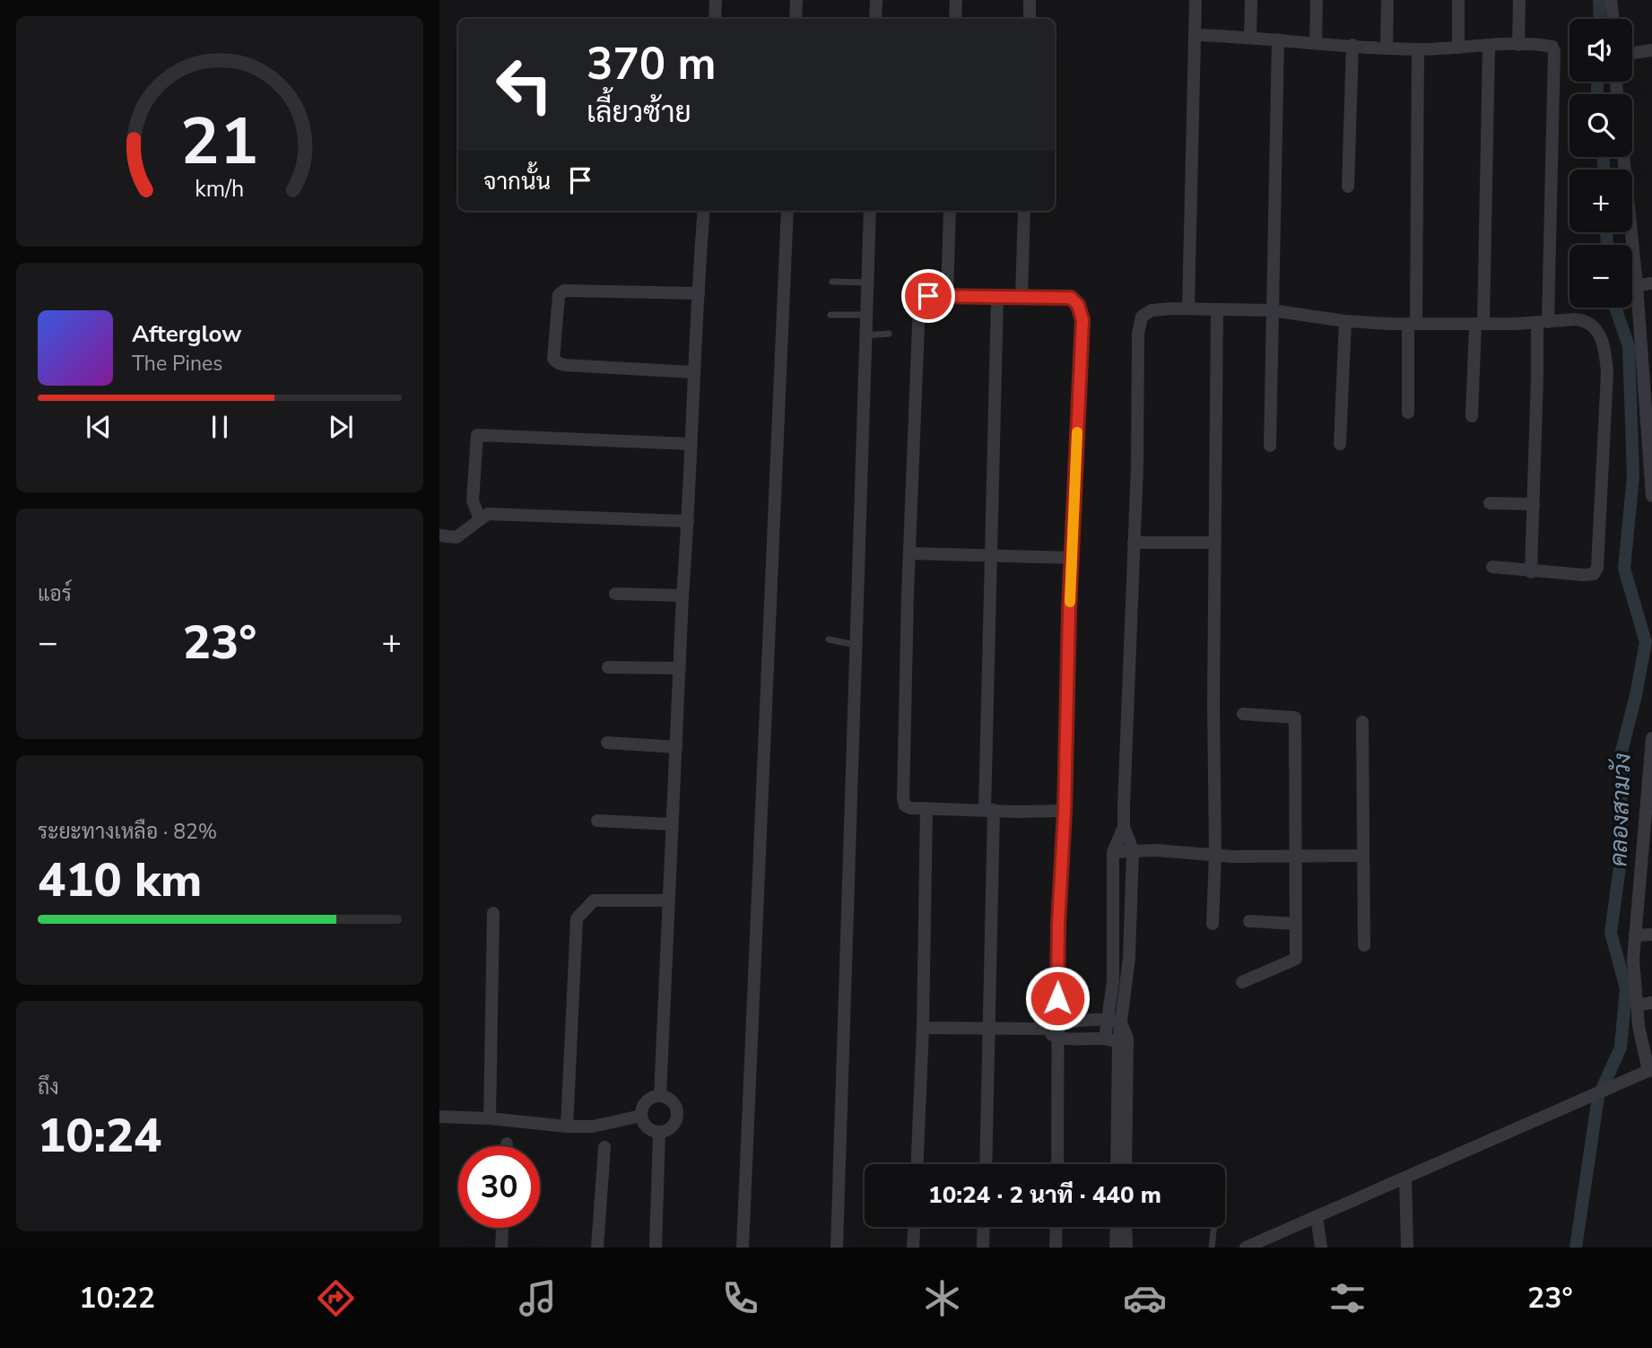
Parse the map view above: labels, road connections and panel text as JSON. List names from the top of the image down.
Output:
{
  "water": ["คลองสามวัง"],
  "page": {
    "map_buttons": ["+", "−"],
    "turn": ["370 m", "เลี้ยวซ้าย"],
    "then": "จากนั้น",
    "song": ["Afterglow", "The Pines"],
    "tile": [
      "แอร์",
      ["ระยะทางเหลือ · 82%", "410 km"],
      ["ถึง", "10:24"]
    ],
    "heat": ["−", "23°", "+"],
    "limit": "30",
    "trip": "10:24 · 2 นาที · 440 m",
    "tabs": ["10:22", "23°"],
    "gauge": ["21", "km/h"]
  }
}
